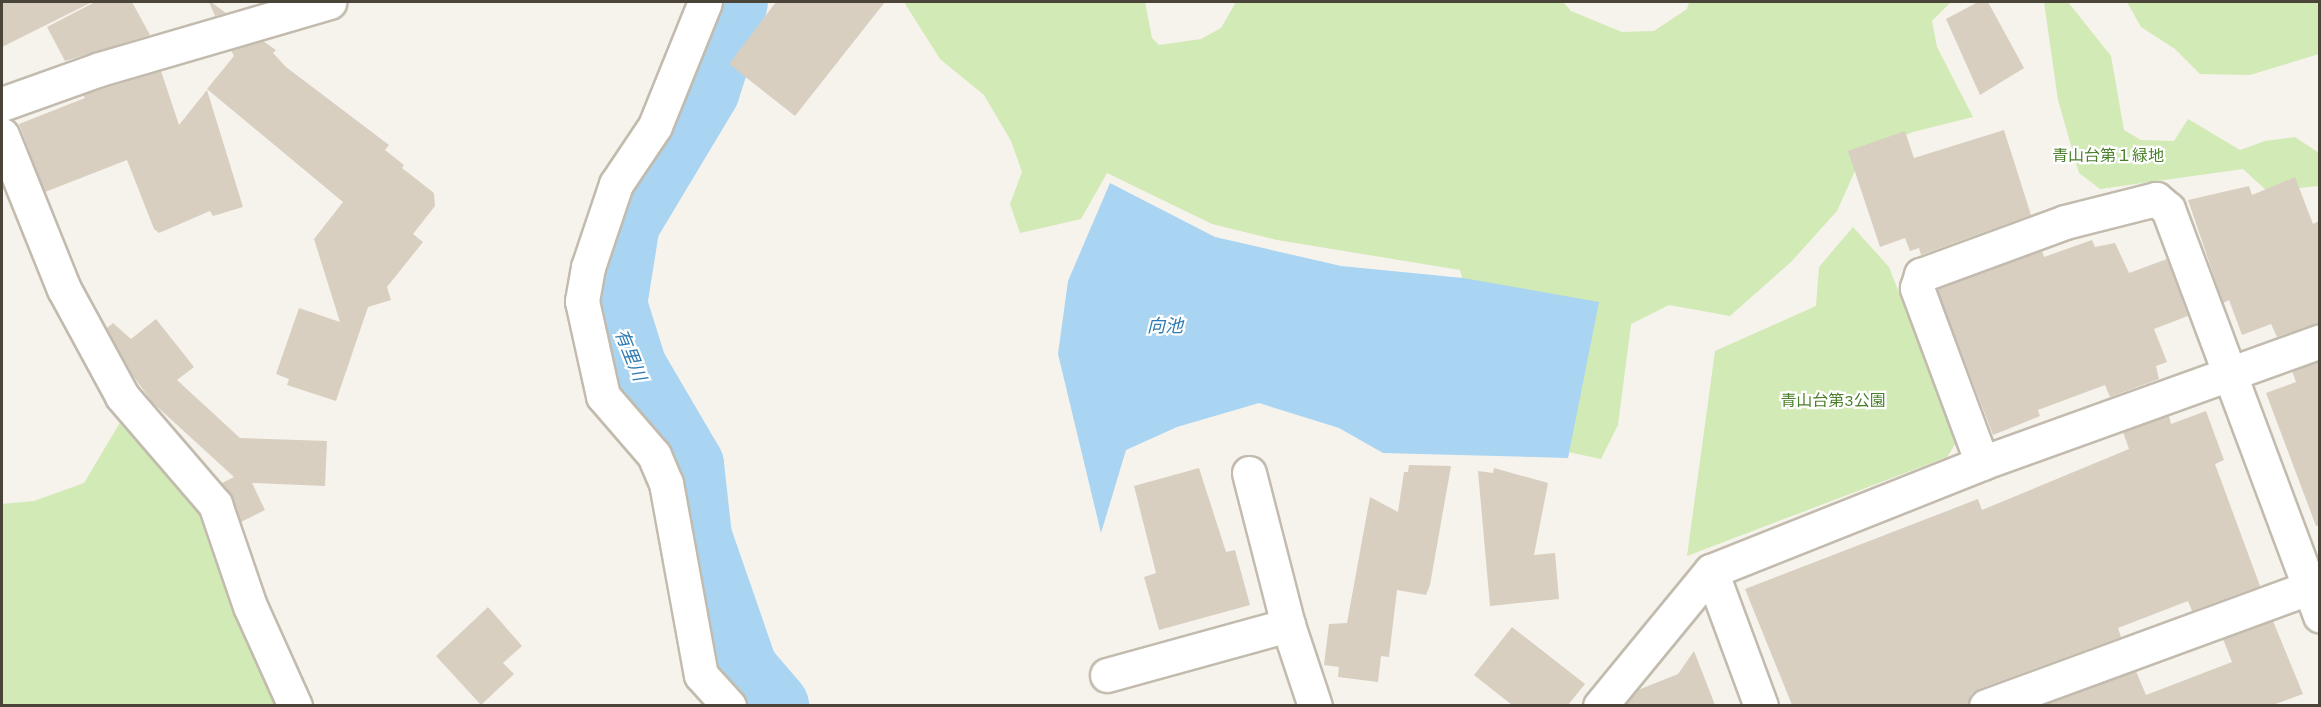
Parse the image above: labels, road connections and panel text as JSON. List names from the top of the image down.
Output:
{
  "water": ["向池", "有里川"],
  "parks": ["青山台第１緑地", "青山台第3公園"]
}
